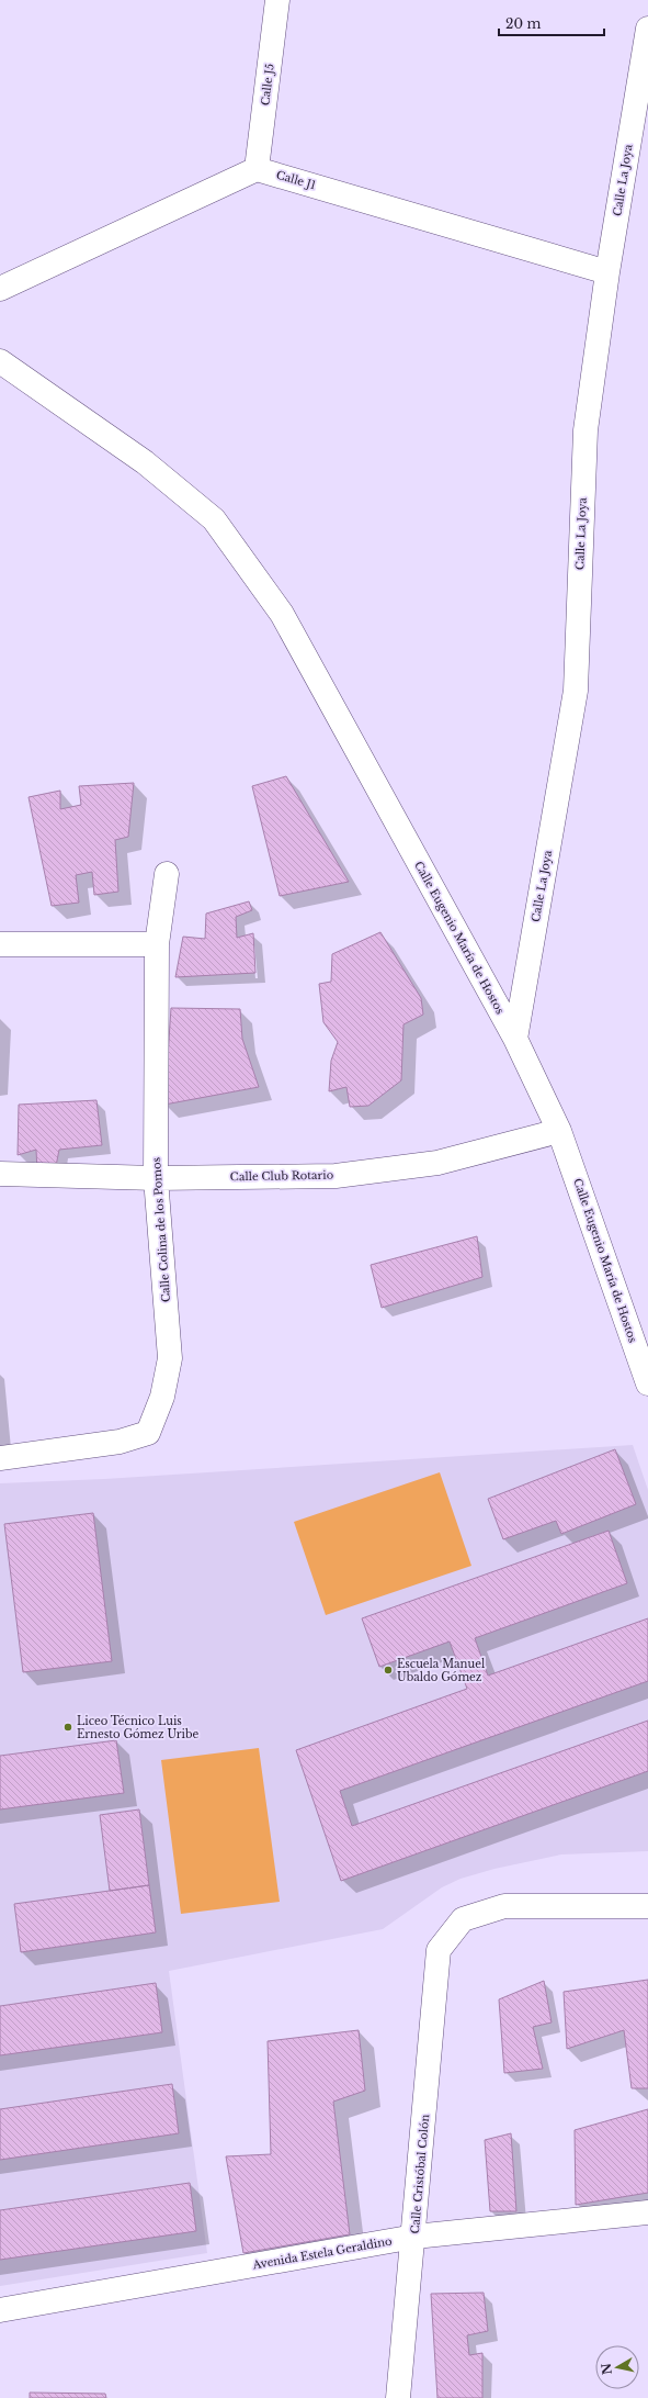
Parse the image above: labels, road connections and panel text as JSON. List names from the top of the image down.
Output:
{
  "streets": {
    "street": [
      "Calle J5",
      "Calle J1",
      "Calle La Joya",
      "Calle Eugenio María de Hostos",
      "Calle Club Rotario",
      "Calle Colina de los Pomos",
      "Calle Cristóbal Colón",
      "Avenida Estela Geraldino"
    ]
  },
  "crossings": [
    ["Calle J5", "Calle J1"],
    ["Calle J1", "Calle La Joya"],
    ["Calle La Joya", "Calle Eugenio María de Hostos"],
    ["Calle Eugenio María de Hostos", "Calle Club Rotario"],
    ["Calle Club Rotario", "Calle Colina de los Pomos"],
    ["Calle Cristóbal Colón", "Avenida Estela Geraldino"]
  ],
  "places": ["Escuela Manuel Ubaldo Gómez", "Liceo Técnico Luis Ernesto Gómez Uribe"],
  "scale_bar": "20 m",
  "north": "left"
}
